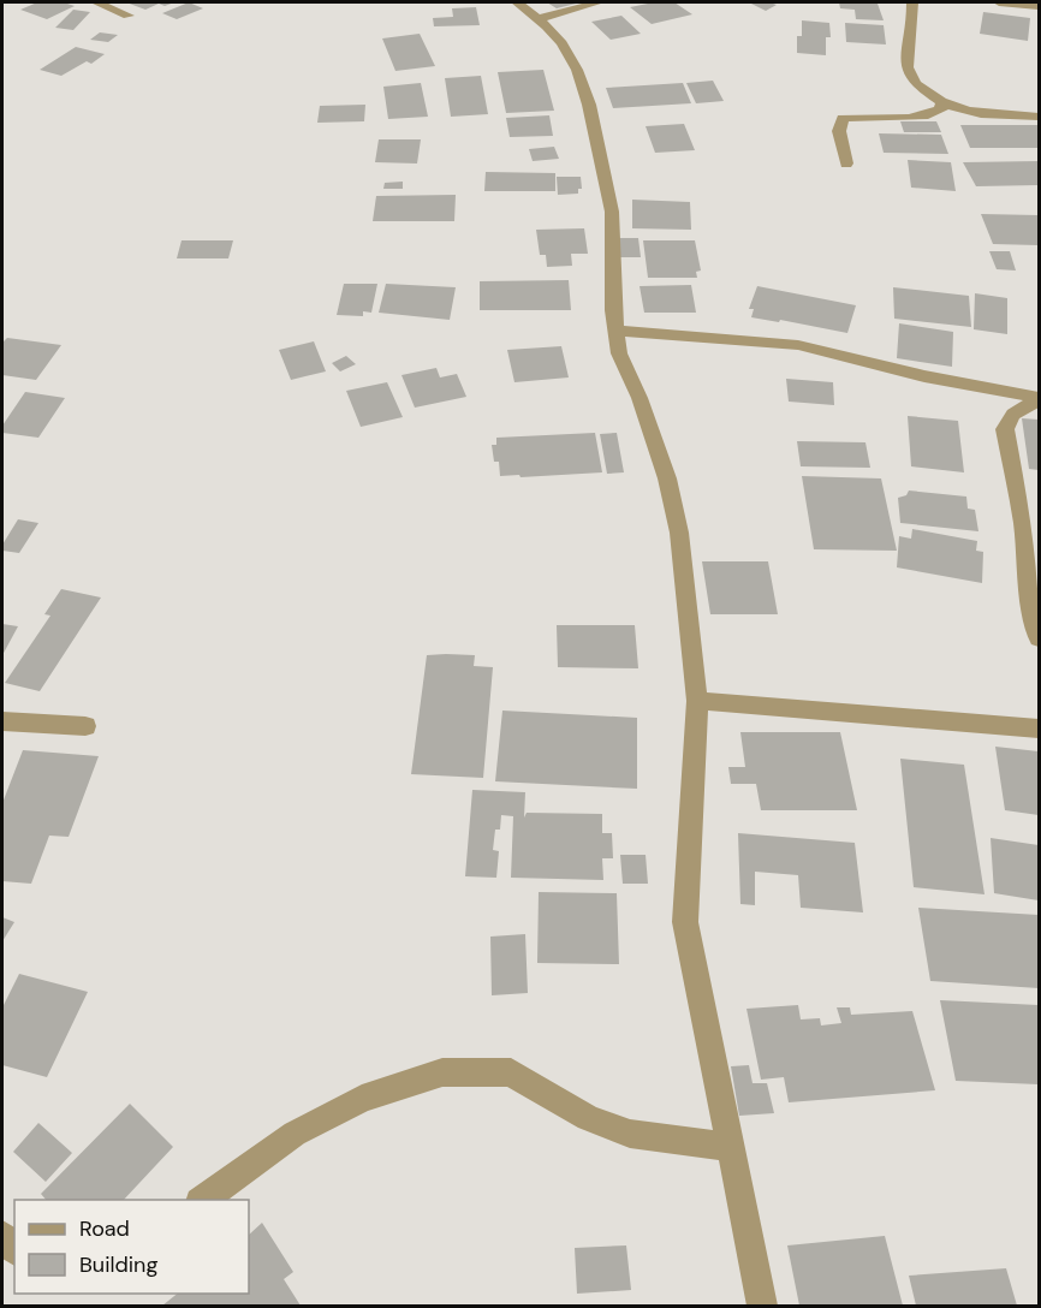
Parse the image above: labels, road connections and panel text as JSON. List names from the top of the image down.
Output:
{
  "legend": ["Road", "Building"]
}
